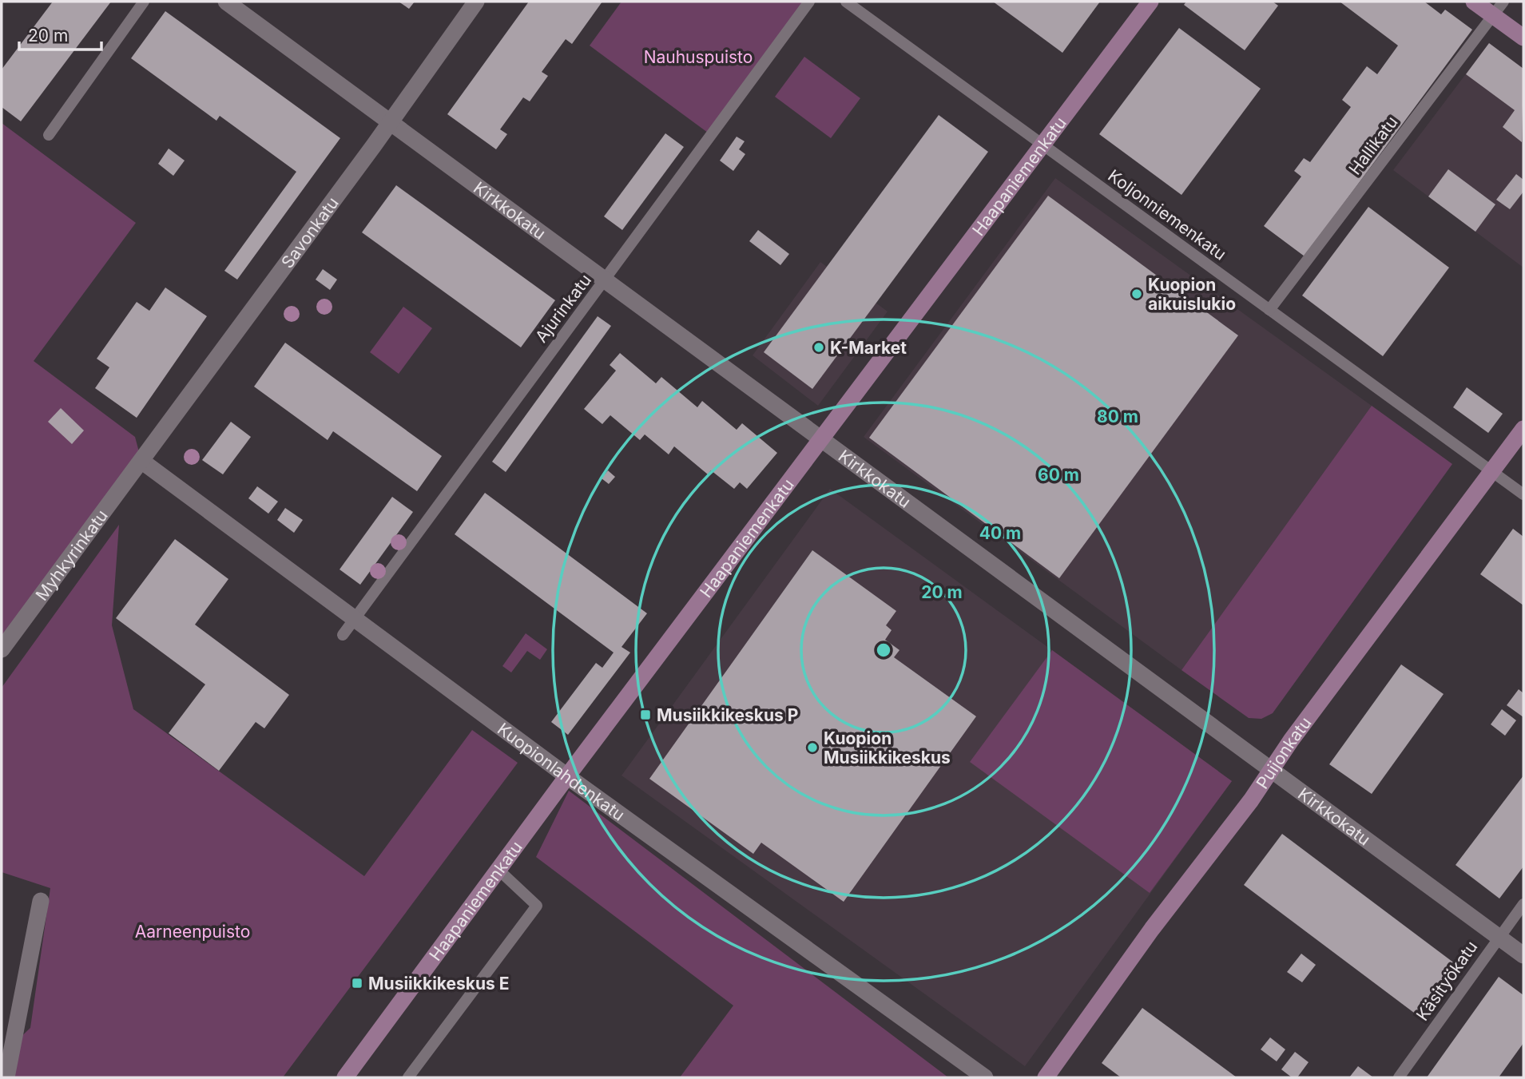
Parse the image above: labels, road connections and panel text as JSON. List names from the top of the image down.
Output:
{
  "streets": {
    "main road": ["Haapaniemenkatu", "Puijonkatu"],
    "street": [
      "Kirkkokatu",
      "Savonkatu",
      "Myhkyrinkatu",
      "Kuopionlahdenkatu"
    ],
    "lane": [
      "Hallikatu",
      "Koljonniemenkatu",
      "Ajurinkatu",
      "Käsityökatu"
    ]
  },
  "crossings": [
    ["Hallikatu", "Koljonniemenkatu"],
    ["Haapaniemenkatu", "Kirkkokatu"],
    ["Haapaniemenkatu", "Koljonniemenkatu"],
    ["Haapaniemenkatu", "Kuopionlahdenkatu"],
    ["Kirkkokatu", "Savonkatu"],
    ["Kirkkokatu", "Ajurinkatu"],
    ["Kirkkokatu", "Puijonkatu"],
    ["Kirkkokatu", "Käsityökatu"],
    ["Koljonniemenkatu", "Puijonkatu"],
    ["Savonkatu", "Myhkyrinkatu"],
    ["Savonkatu", "Kuopionlahdenkatu"],
    ["Ajurinkatu", "Kuopionlahdenkatu"],
    ["Myhkyrinkatu", "Kuopionlahdenkatu"]
  ],
  "parks": ["Nauhuspuisto", "Aarneenpuisto"],
  "places": {
    "other": ["Kuopion aikuislukio", "K-Market", "Kuopion Musiikkikeskus"],
    "transit": ["Musiikkikeskus P", "Musiikkikeskus E"]
  },
  "scale_bar": "20 m",
  "rings": [
    "80 m",
    "60 m",
    "40 m",
    "20 m"
  ]
}
